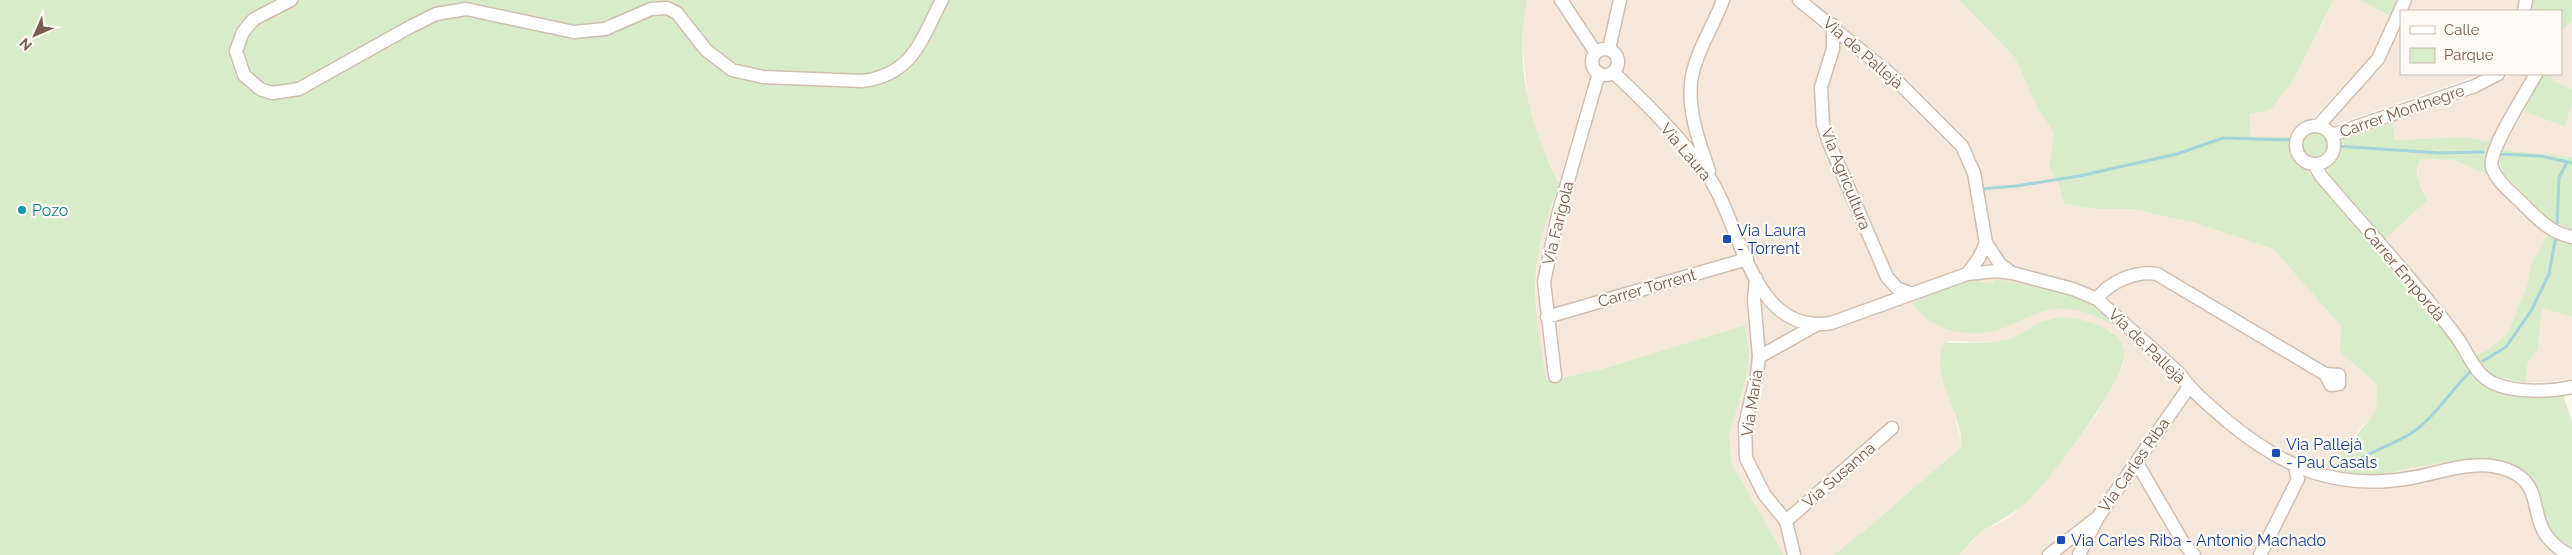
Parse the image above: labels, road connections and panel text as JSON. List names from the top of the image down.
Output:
{
  "streets": {
    "street": [
      "Via de Pallejà",
      "Carrer Montnegre",
      "Via Laura",
      "Via Agricultura",
      "Via Farigola",
      "Carrer Empordà",
      "Carrer Torrent",
      "Via Maria",
      "Via Carles Riba",
      "Via Susanna"
    ]
  },
  "crossings": [
    ["Via de Pallejà", "Via Agricultura"],
    ["Via de Pallejà", "Via Carles Riba"],
    ["Carrer Montnegre", "Carrer Empordà"],
    ["Via Laura", "Via Farigola"],
    ["Via Laura", "Carrer Torrent"],
    ["Via Laura", "Via Maria"],
    ["Via Farigola", "Carrer Torrent"],
    ["Via Maria", "Via Susanna"]
  ],
  "places": {
    "other": ["Pozo"],
    "transit": ["Via Laura - Torrent", "Via Pallejà - Pau Casals", "Via Carles Riba - Antonio Machado"]
  },
  "legend": ["Calle", "Parque"],
  "north": "bottom left"
}
